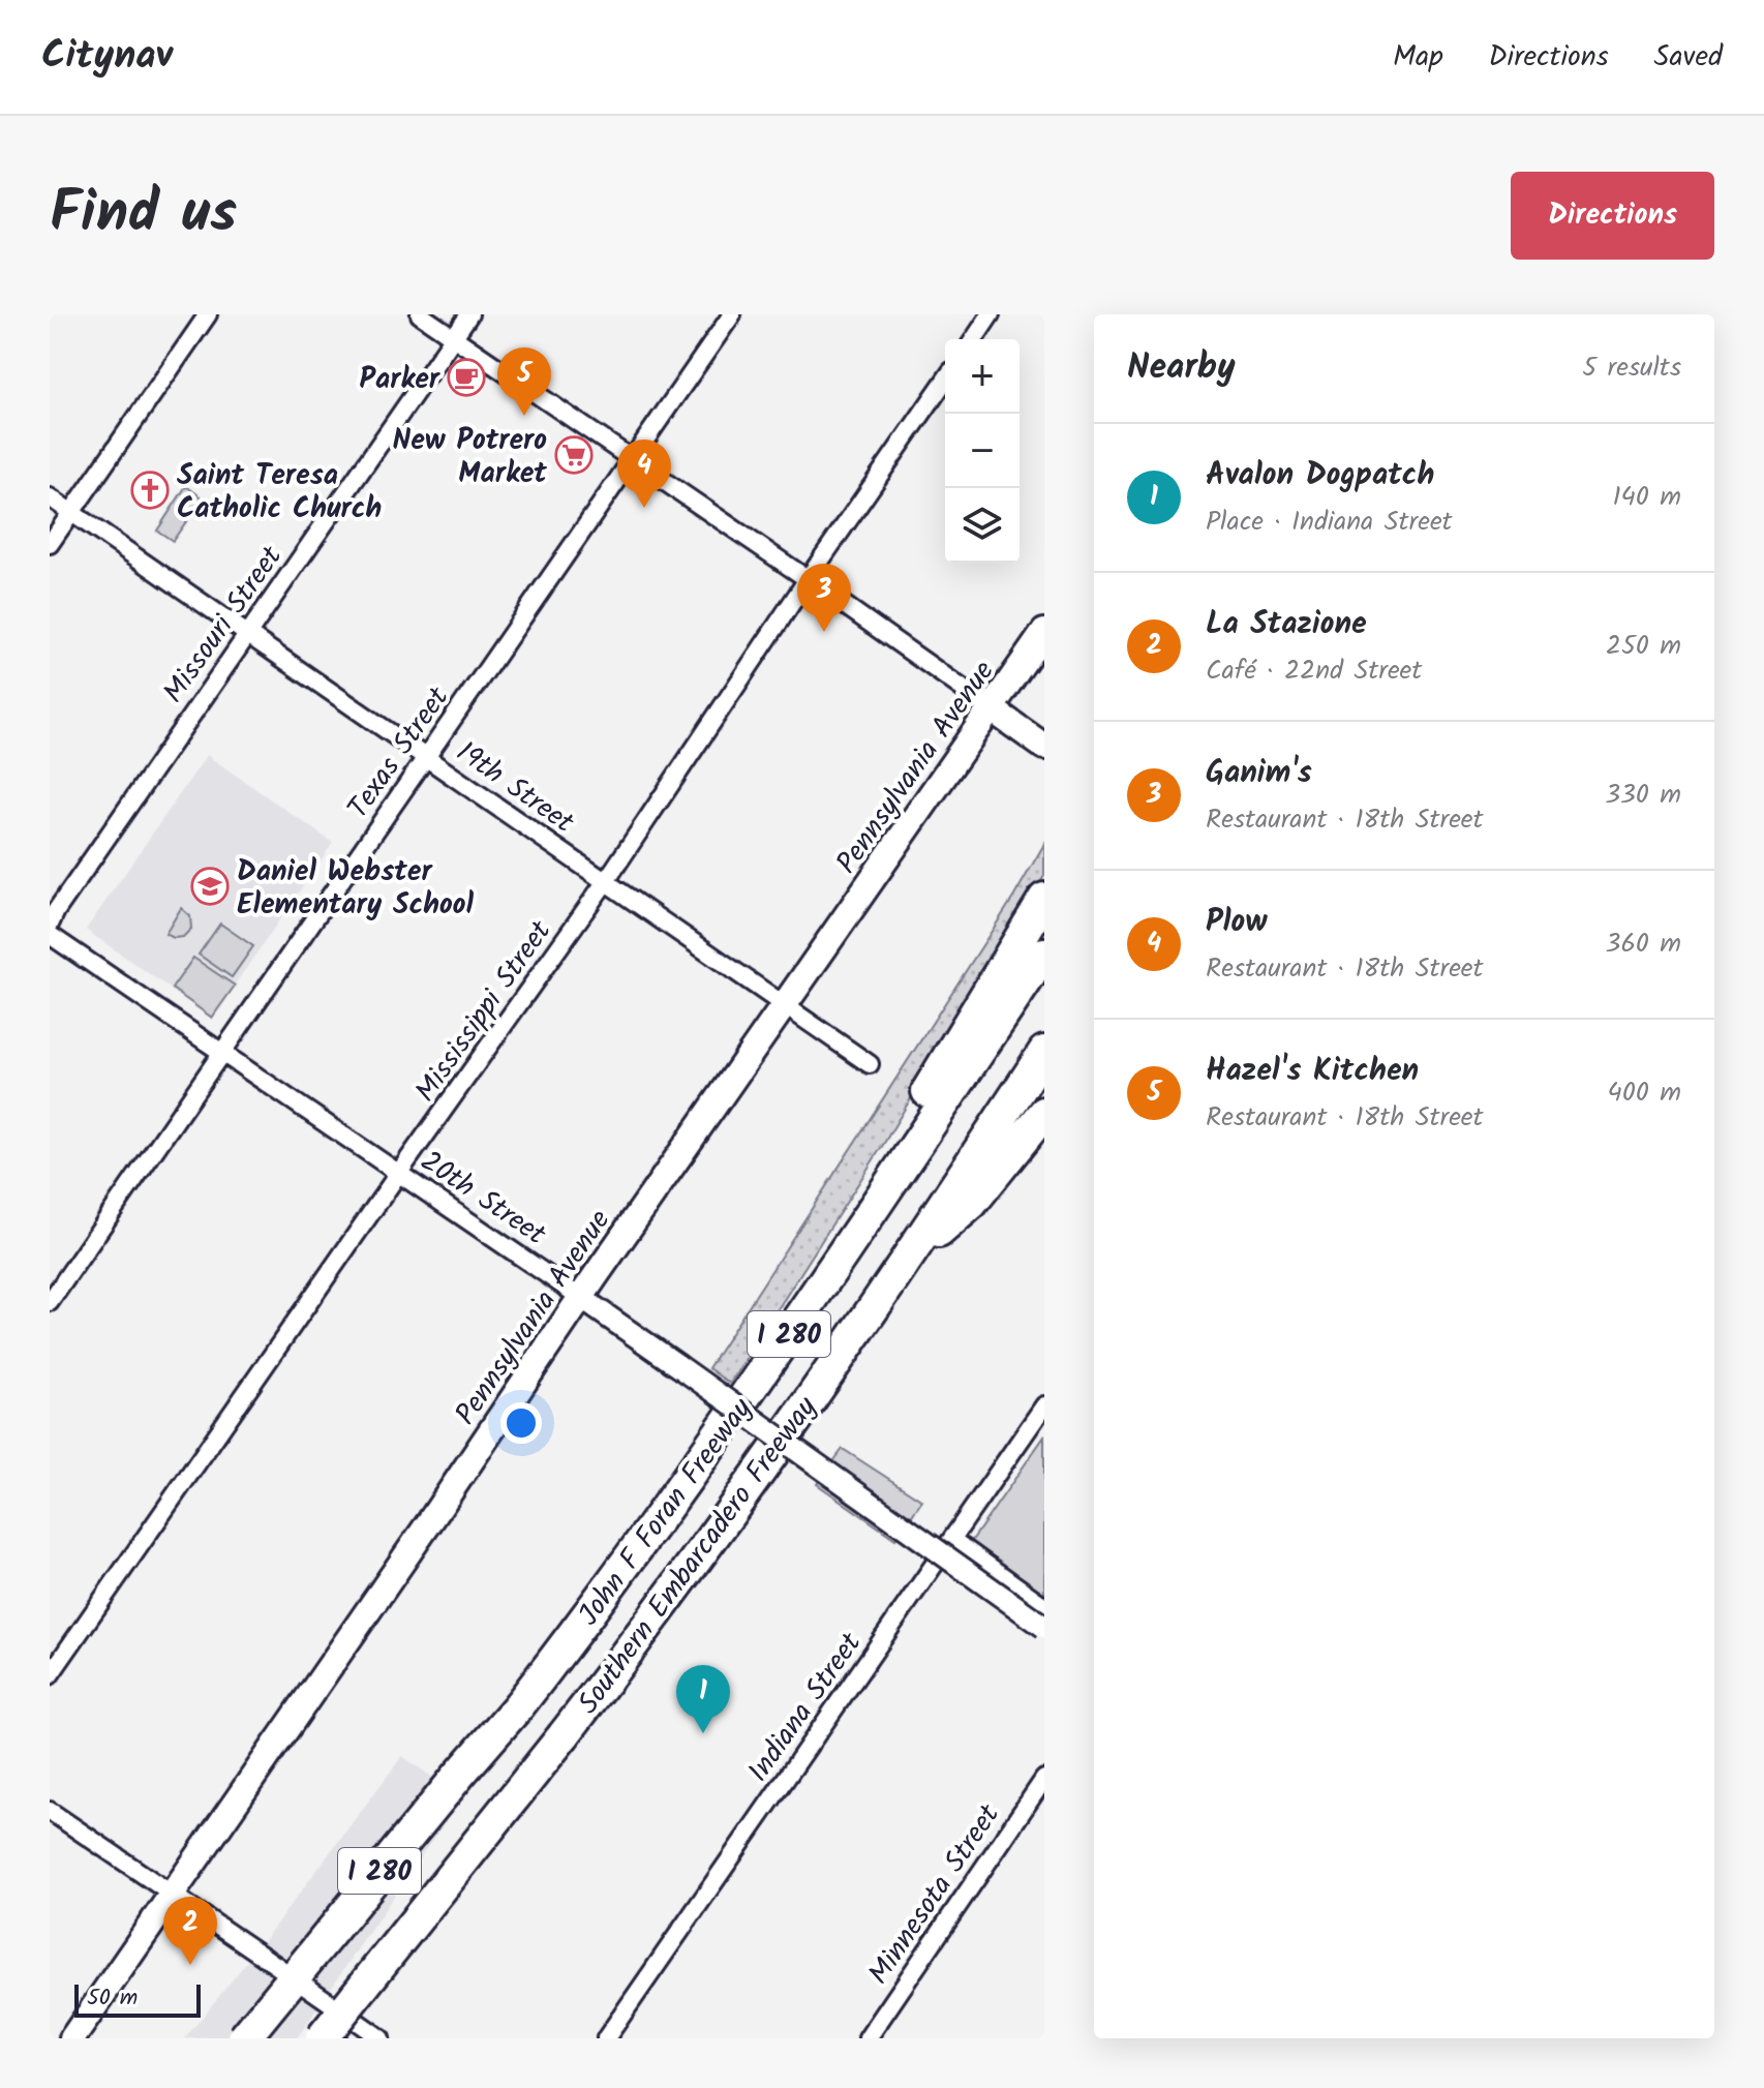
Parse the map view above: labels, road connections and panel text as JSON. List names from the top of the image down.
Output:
{
  "streets": {
    "highway": ["I 280", "John F Foran Freeway", "Southern Embarcadero Freeway"],
    "main road": ["Pennsylvania Avenue"],
    "street": [
      "Missouri Street",
      "Texas Street",
      "19th Street",
      "Mississippi Street",
      "20th Street",
      "Indiana Street",
      "Minnesota Street"
    ]
  },
  "crossings": [
    ["Missouri Street", "19th Street"],
    ["Texas Street", "19th Street"],
    ["Texas Street", "20th Street"],
    ["Pennsylvania Avenue", "19th Street"],
    ["Pennsylvania Avenue", "20th Street"],
    ["19th Street", "Mississippi Street"],
    ["Mississippi Street", "20th Street"]
  ],
  "places": {
    "cafe": ["Parker"],
    "supermarket": ["New Potrero Market"],
    "church": ["Saint Teresa Catholic Church"],
    "school or university": ["Daniel Webster Elementary School"]
  },
  "scale_bar": "50 m",
  "page": {
    "header": "Citynav",
    "nav": ["Map", "Directions", "Saved"],
    "title": "Find us",
    "buttons": "Directions",
    "heading": ["Nearby", "5 results"],
    "map_buttons": ["+", "−"],
    "pins": [
      "5",
      "4",
      "3",
      "1",
      "2"
    ],
    "list": [
      {
        "mark": "1",
        "name": "Avalon Dogpatch",
        "note": "Place · Indiana Street",
        "value": "140 m"
      },
      {
        "mark": "2",
        "name": "La Stazione",
        "note": "Café · 22nd Street",
        "value": "250 m"
      },
      {
        "mark": "3",
        "name": "Ganim's",
        "note": "Restaurant · 18th Street",
        "value": "330 m"
      },
      {
        "mark": "4",
        "name": "Plow",
        "note": "Restaurant · 18th Street",
        "value": "360 m"
      },
      {
        "mark": "5",
        "name": "Hazel's Kitchen",
        "note": "Restaurant · 18th Street",
        "value": "400 m"
      }
    ],
    "scale": "50 m"
  }
}
